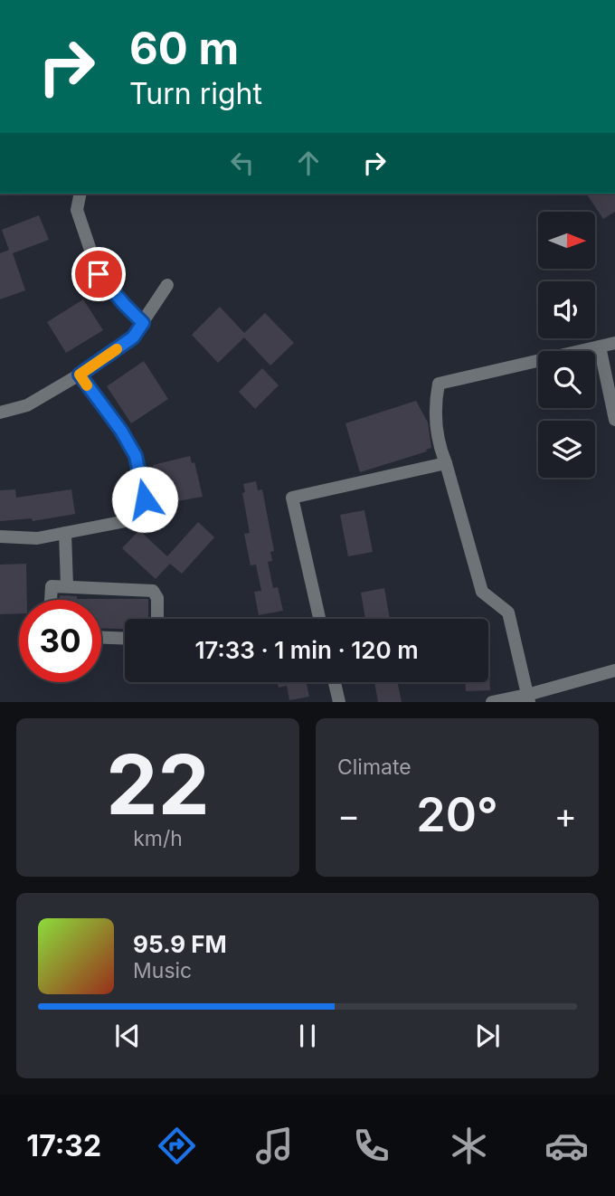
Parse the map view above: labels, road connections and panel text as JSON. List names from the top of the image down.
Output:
{
  "north": "right",
  "page": {
    "turn": ["60 m", "Turn right"],
    "limit": "30",
    "trip": "17:33 · 1 min · 120 m",
    "tile": [
      ["22", "km/h"],
      "Climate"
    ],
    "heat": ["−", "20°", "+"],
    "song": ["95.9 FM", "Music"],
    "tabs": "17:32"
  }
}
